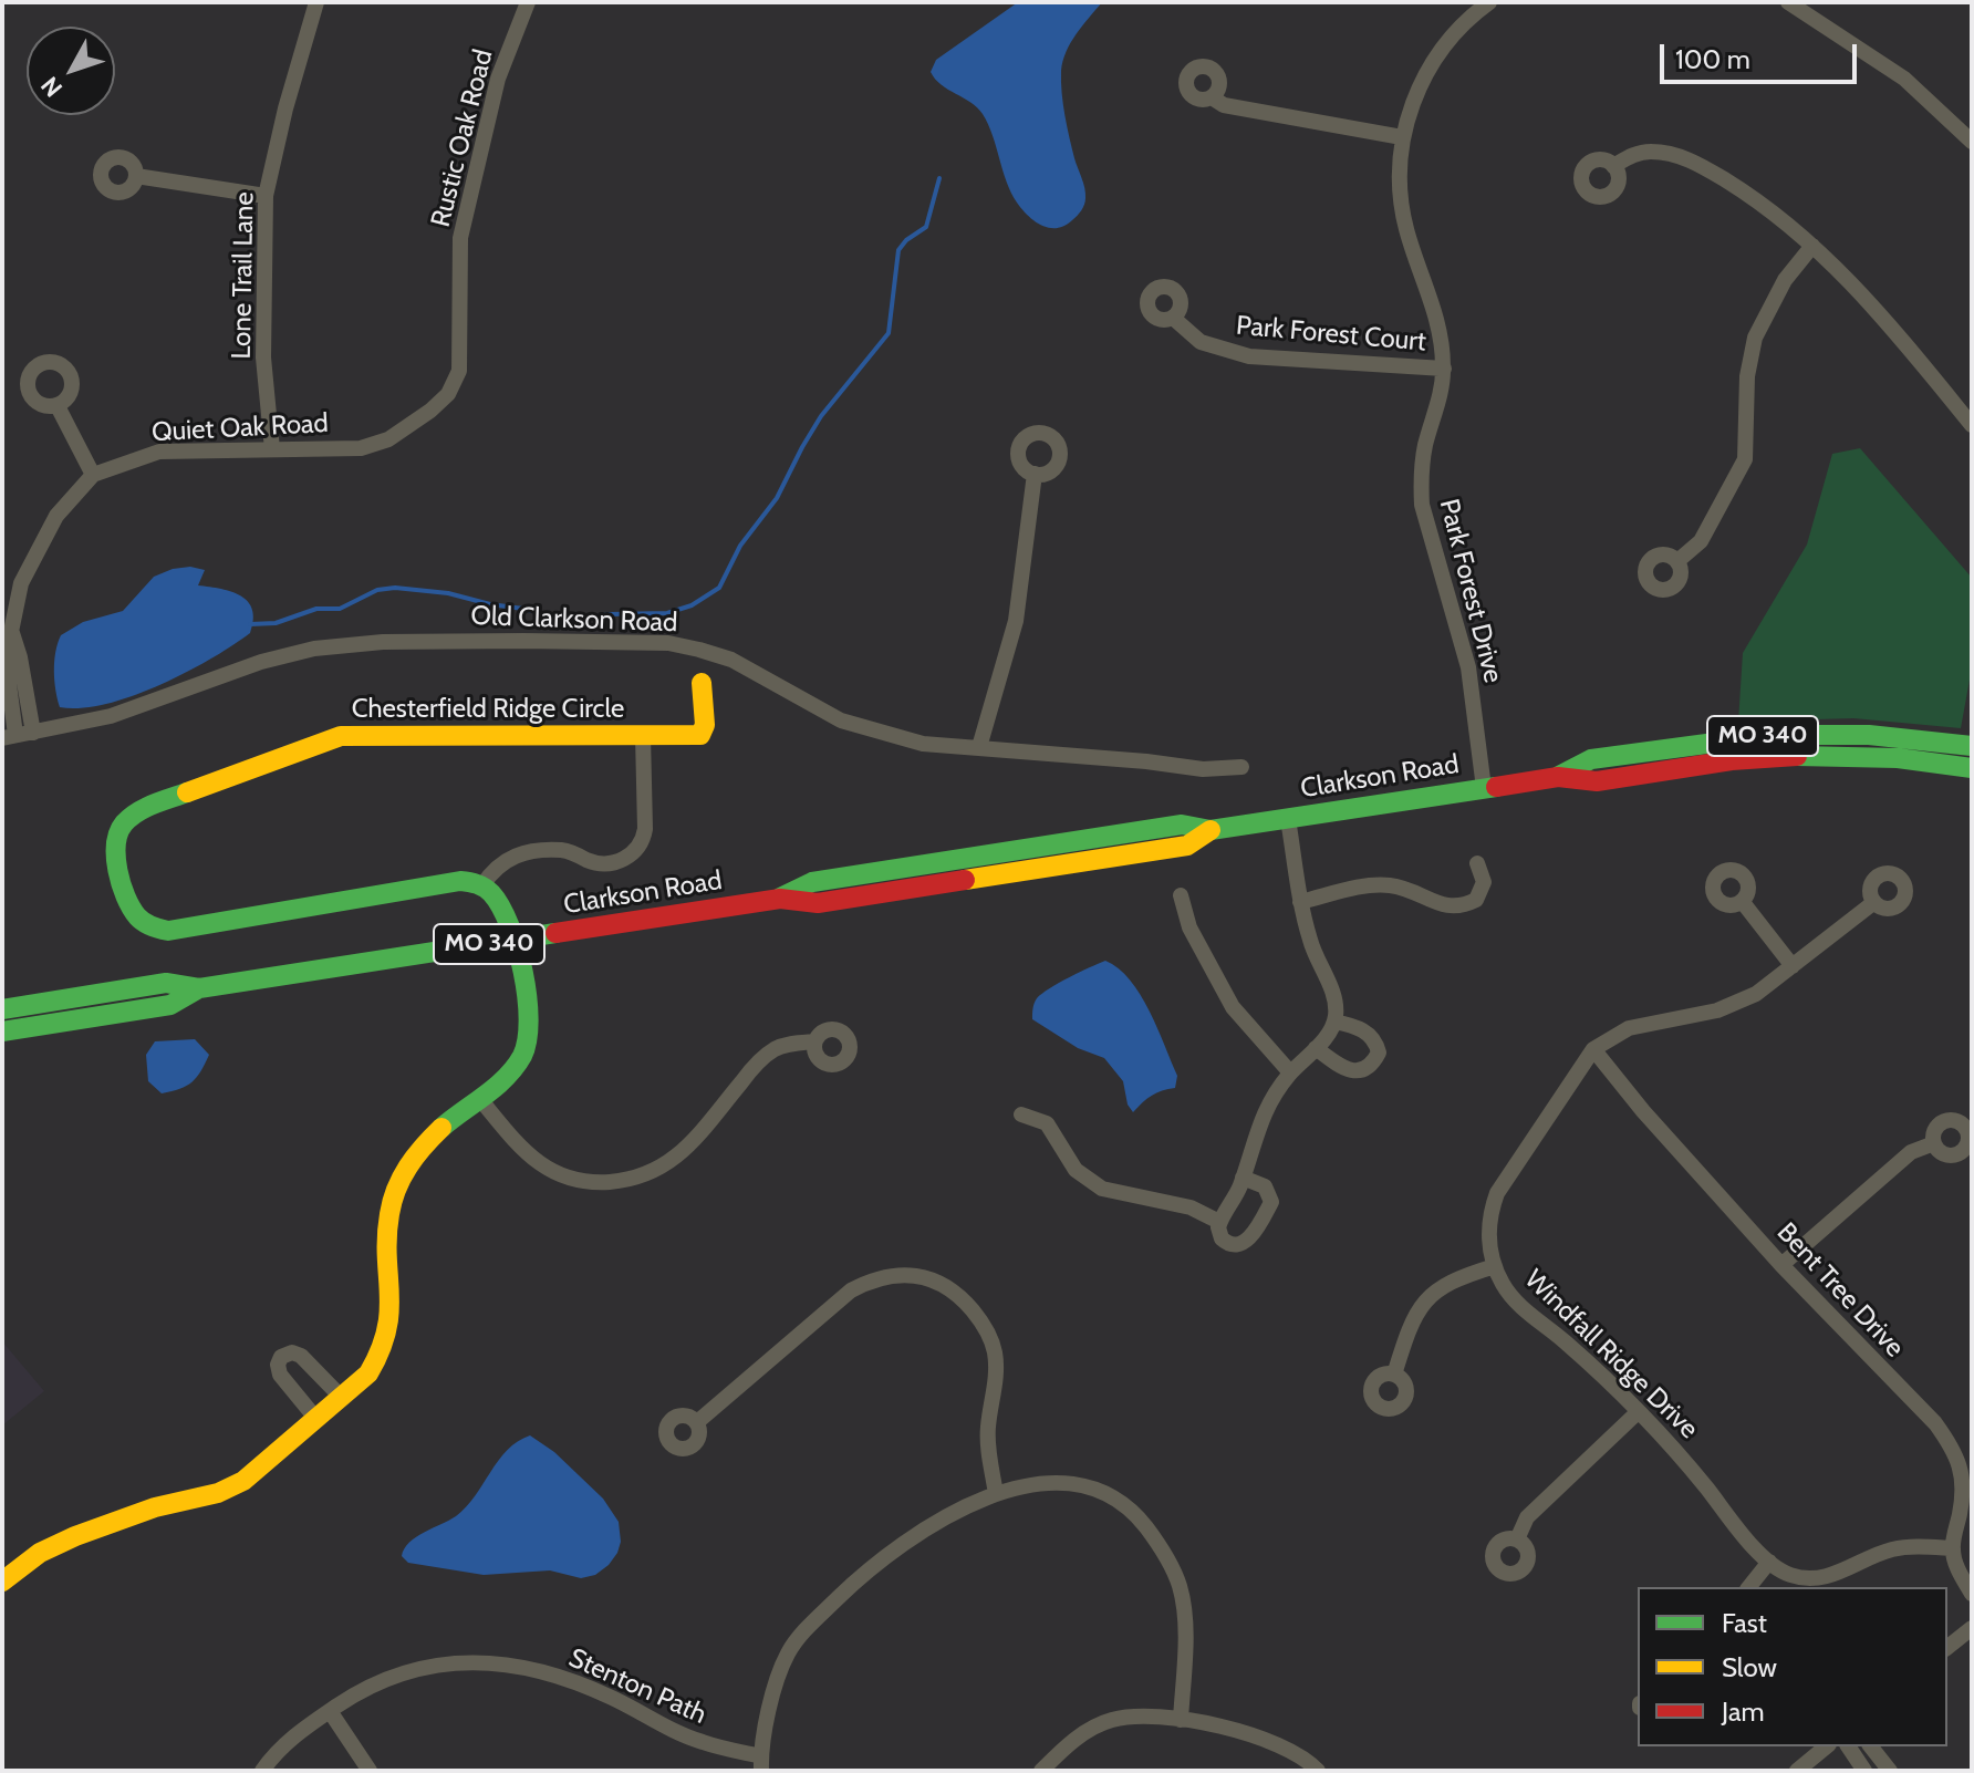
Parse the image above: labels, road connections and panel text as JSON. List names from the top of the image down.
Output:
{
  "streets": {
    "main road": ["Chesterfield Ridge Circle", "MO 340", "Clarkson Road"],
    "street": [
      "Rustic Oak Road",
      "Lone Trail Lane",
      "Park Forest Court",
      "Quiet Oak Road",
      "Park Forest Drive",
      "Old Clarkson Road",
      "Bent Tree Drive",
      "Windfall Ridge Drive",
      "Stenton Path"
    ]
  },
  "crossings": [
    ["Rustic Oak Road", "Quiet Oak Road"],
    ["Lone Trail Lane", "Quiet Oak Road"],
    ["Park Forest Court", "Park Forest Drive"],
    ["Quiet Oak Road", "Old Clarkson Road"],
    ["Park Forest Drive", "Clarkson Road"],
    ["Bent Tree Drive", "Windfall Ridge Drive"]
  ],
  "legend": ["Fast", "Slow", "Jam"],
  "scale_bar": "100 m",
  "north": "bottom left"
}
